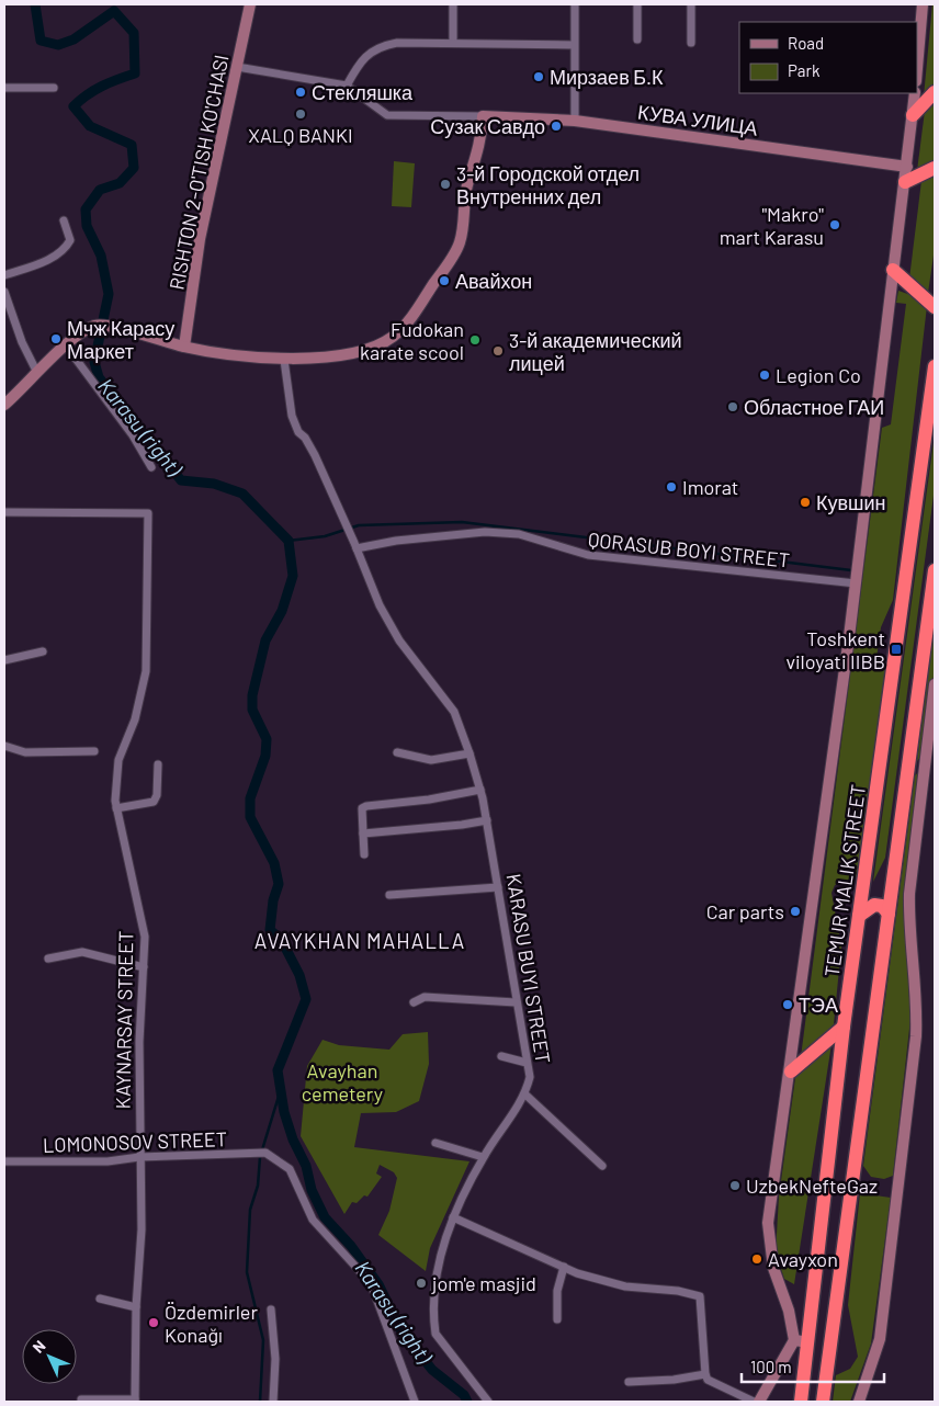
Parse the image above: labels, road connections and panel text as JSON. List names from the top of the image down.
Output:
{
  "streets": {
    "highway": ["TEMUR MALIK STREET"],
    "street": [
      "КУВА УЛИЦА",
      "RISHTON 2-O'TISH KO'CHASI",
      "QORASUB BOYI STREET",
      "KARASU BUYI STREET",
      "KAYNARSAY STREET",
      "LOMONOSOV STREET"
    ]
  },
  "crossings": [
    ["QORASUB BOYI STREET", "KARASU BUYI STREET"],
    ["KAYNARSAY STREET", "LOMONOSOV STREET"]
  ],
  "districts": ["AVAYKHAN MAHALLA"],
  "water": ["Karasu (right)"],
  "parks": ["Avayhan cemetery"],
  "places": {
    "other": [
      "Мирзаев Б.К",
      "Стекляшка",
      "XALQ BANKI",
      "Сузак Савдо",
      "3-й Городской отдел Внутренних дел",
      "\"Makro\" mart Karasu",
      "Авайхон",
      "Мчж Карасу Маркет",
      "Fudokan karate scool",
      "3-й академический лицей",
      "Legion Co",
      "Областное ГАИ",
      "Imorat",
      "Кувшин",
      "Car parts",
      "ТЭА",
      "UzbekNefteGaz",
      "Avayxon",
      "jom'e masjid",
      "Özdemirler Konağı"
    ],
    "transit": ["Toshkent viloyati IIBB"]
  },
  "legend": ["Road", "Park"],
  "scale_bar": "100 m",
  "north": "top left"
}
